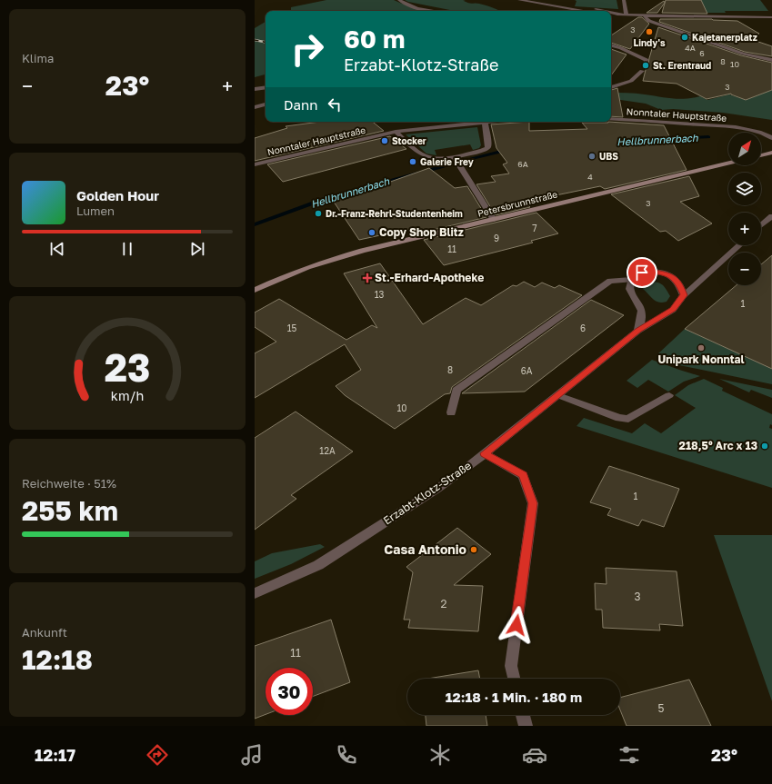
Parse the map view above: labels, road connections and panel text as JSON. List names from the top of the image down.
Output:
{
  "streets": {
    "main road": ["Petersbrunnstraße"],
    "street": ["Nonntaler Hauptstraße", "Erzabt-Klotz-Straße"]
  },
  "water": ["Hellbrunnerbach"],
  "places": {
    "other": [
      "Lindy's",
      "Kajetanerplatz",
      "St. Erentraud",
      "Stocker",
      "UBS",
      "Galerie Frey",
      "Dr.-Franz-Rehrl-Studentenheim",
      "Copy Shop Blitz",
      "Unipark Nonntal",
      "218,5° Arc x 13",
      "Casa Antonio"
    ],
    "health": ["St.-Erhard-Apotheke"]
  },
  "house_numbers": [
    "3",
    "4A",
    "6",
    "8",
    "10",
    "3",
    "6A",
    "4",
    "3",
    "7",
    "9",
    "11",
    "13",
    "1",
    "15",
    "6",
    "8",
    "6A",
    "10",
    "12A",
    "1",
    "3",
    "2",
    "11",
    "5"
  ],
  "north": "top right",
  "page": {
    "tile": [
      "Klima",
      ["Reichweite · 51%", "255 km"],
      ["Ankunft", "12:18"]
    ],
    "turn": ["60 m", "Erzabt-Klotz-Straße"],
    "heat": ["−", "23°", "+"],
    "then": "Dann",
    "map_buttons": ["+", "−"],
    "song": ["Golden Hour", "Lumen"],
    "limit": "30",
    "trip": "12:18 · 1 Min. · 180 m",
    "tabs": ["12:17", "23°"],
    "gauge": ["23", "km/h"]
  }
}
